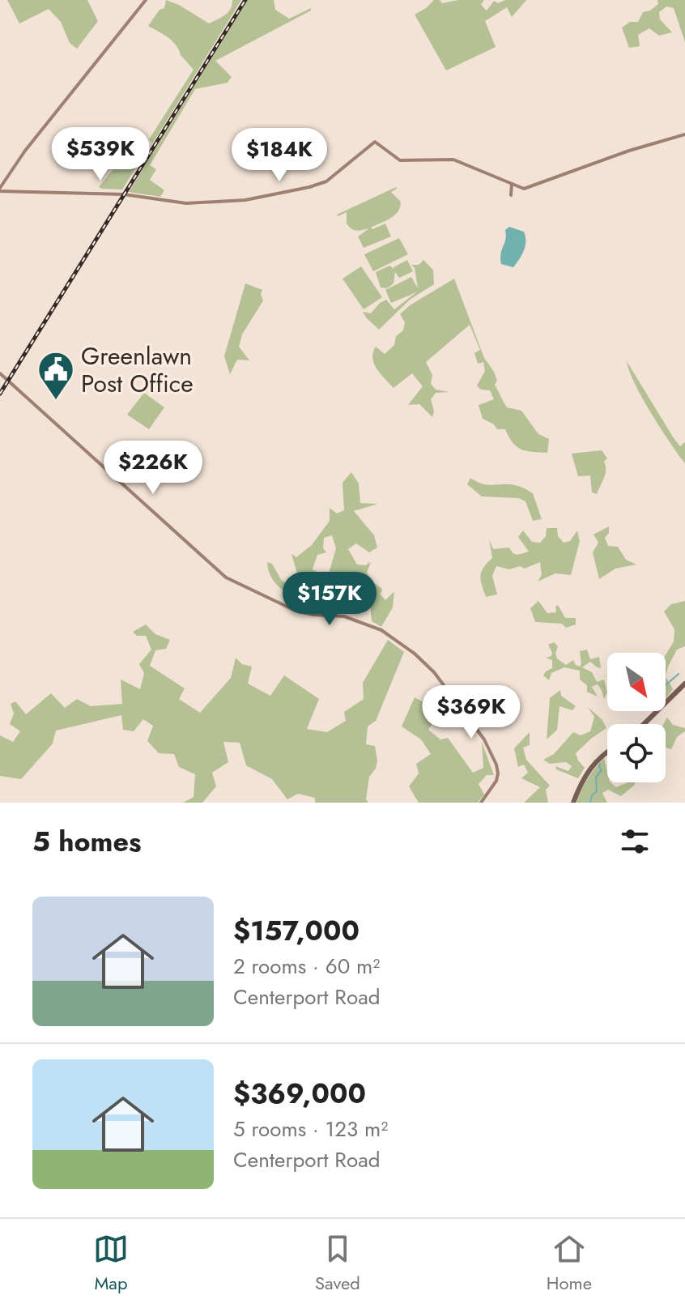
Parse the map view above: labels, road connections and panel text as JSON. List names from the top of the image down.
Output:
{
  "places": {
    "public building": ["Greenlawn Post Office"]
  },
  "north": "bottom right",
  "page": {
    "price": [
      "$539K",
      "$184K",
      "$226K",
      "$157K",
      "$369K"
    ],
    "heading": "5 homes",
    "list": [
      {
        "name": "$157,000",
        "note": "2 rooms · 60 m² · Centerport Road"
      },
      {
        "name": "$369,000",
        "note": "5 rooms · 123 m² · Centerport Road"
      }
    ],
    "tabs": ["Map", "Saved", "Home"]
  }
}
